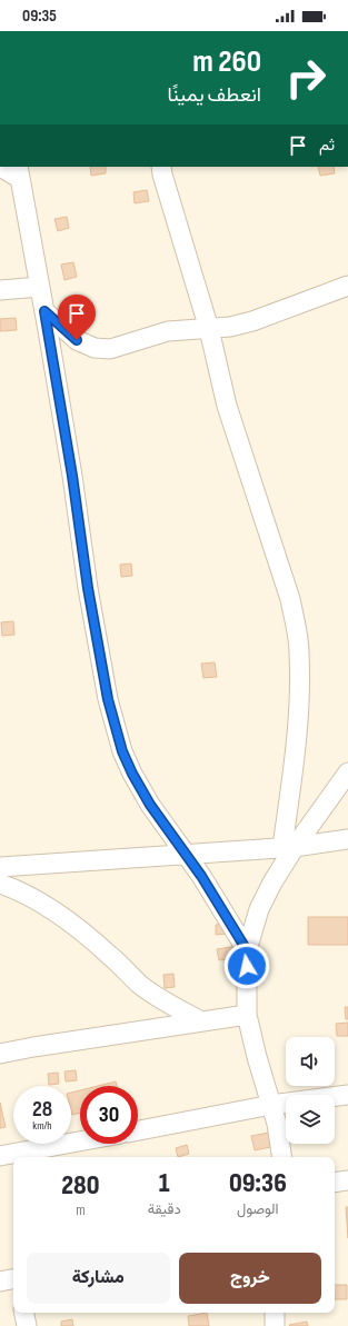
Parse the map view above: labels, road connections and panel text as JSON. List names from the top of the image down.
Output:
{
  "page": {
    "status": "09:35",
    "turn": ["260 m", "انعطف يمينًا"],
    "then": "ثم",
    "speed": "28 km/h",
    "limit": "30",
    "eta": [
      "09:36",
      "الوصول",
      "1",
      "دقيقة",
      "280",
      "m"
    ],
    "buttons": ["خروج", "مشاركة"]
  }
}
